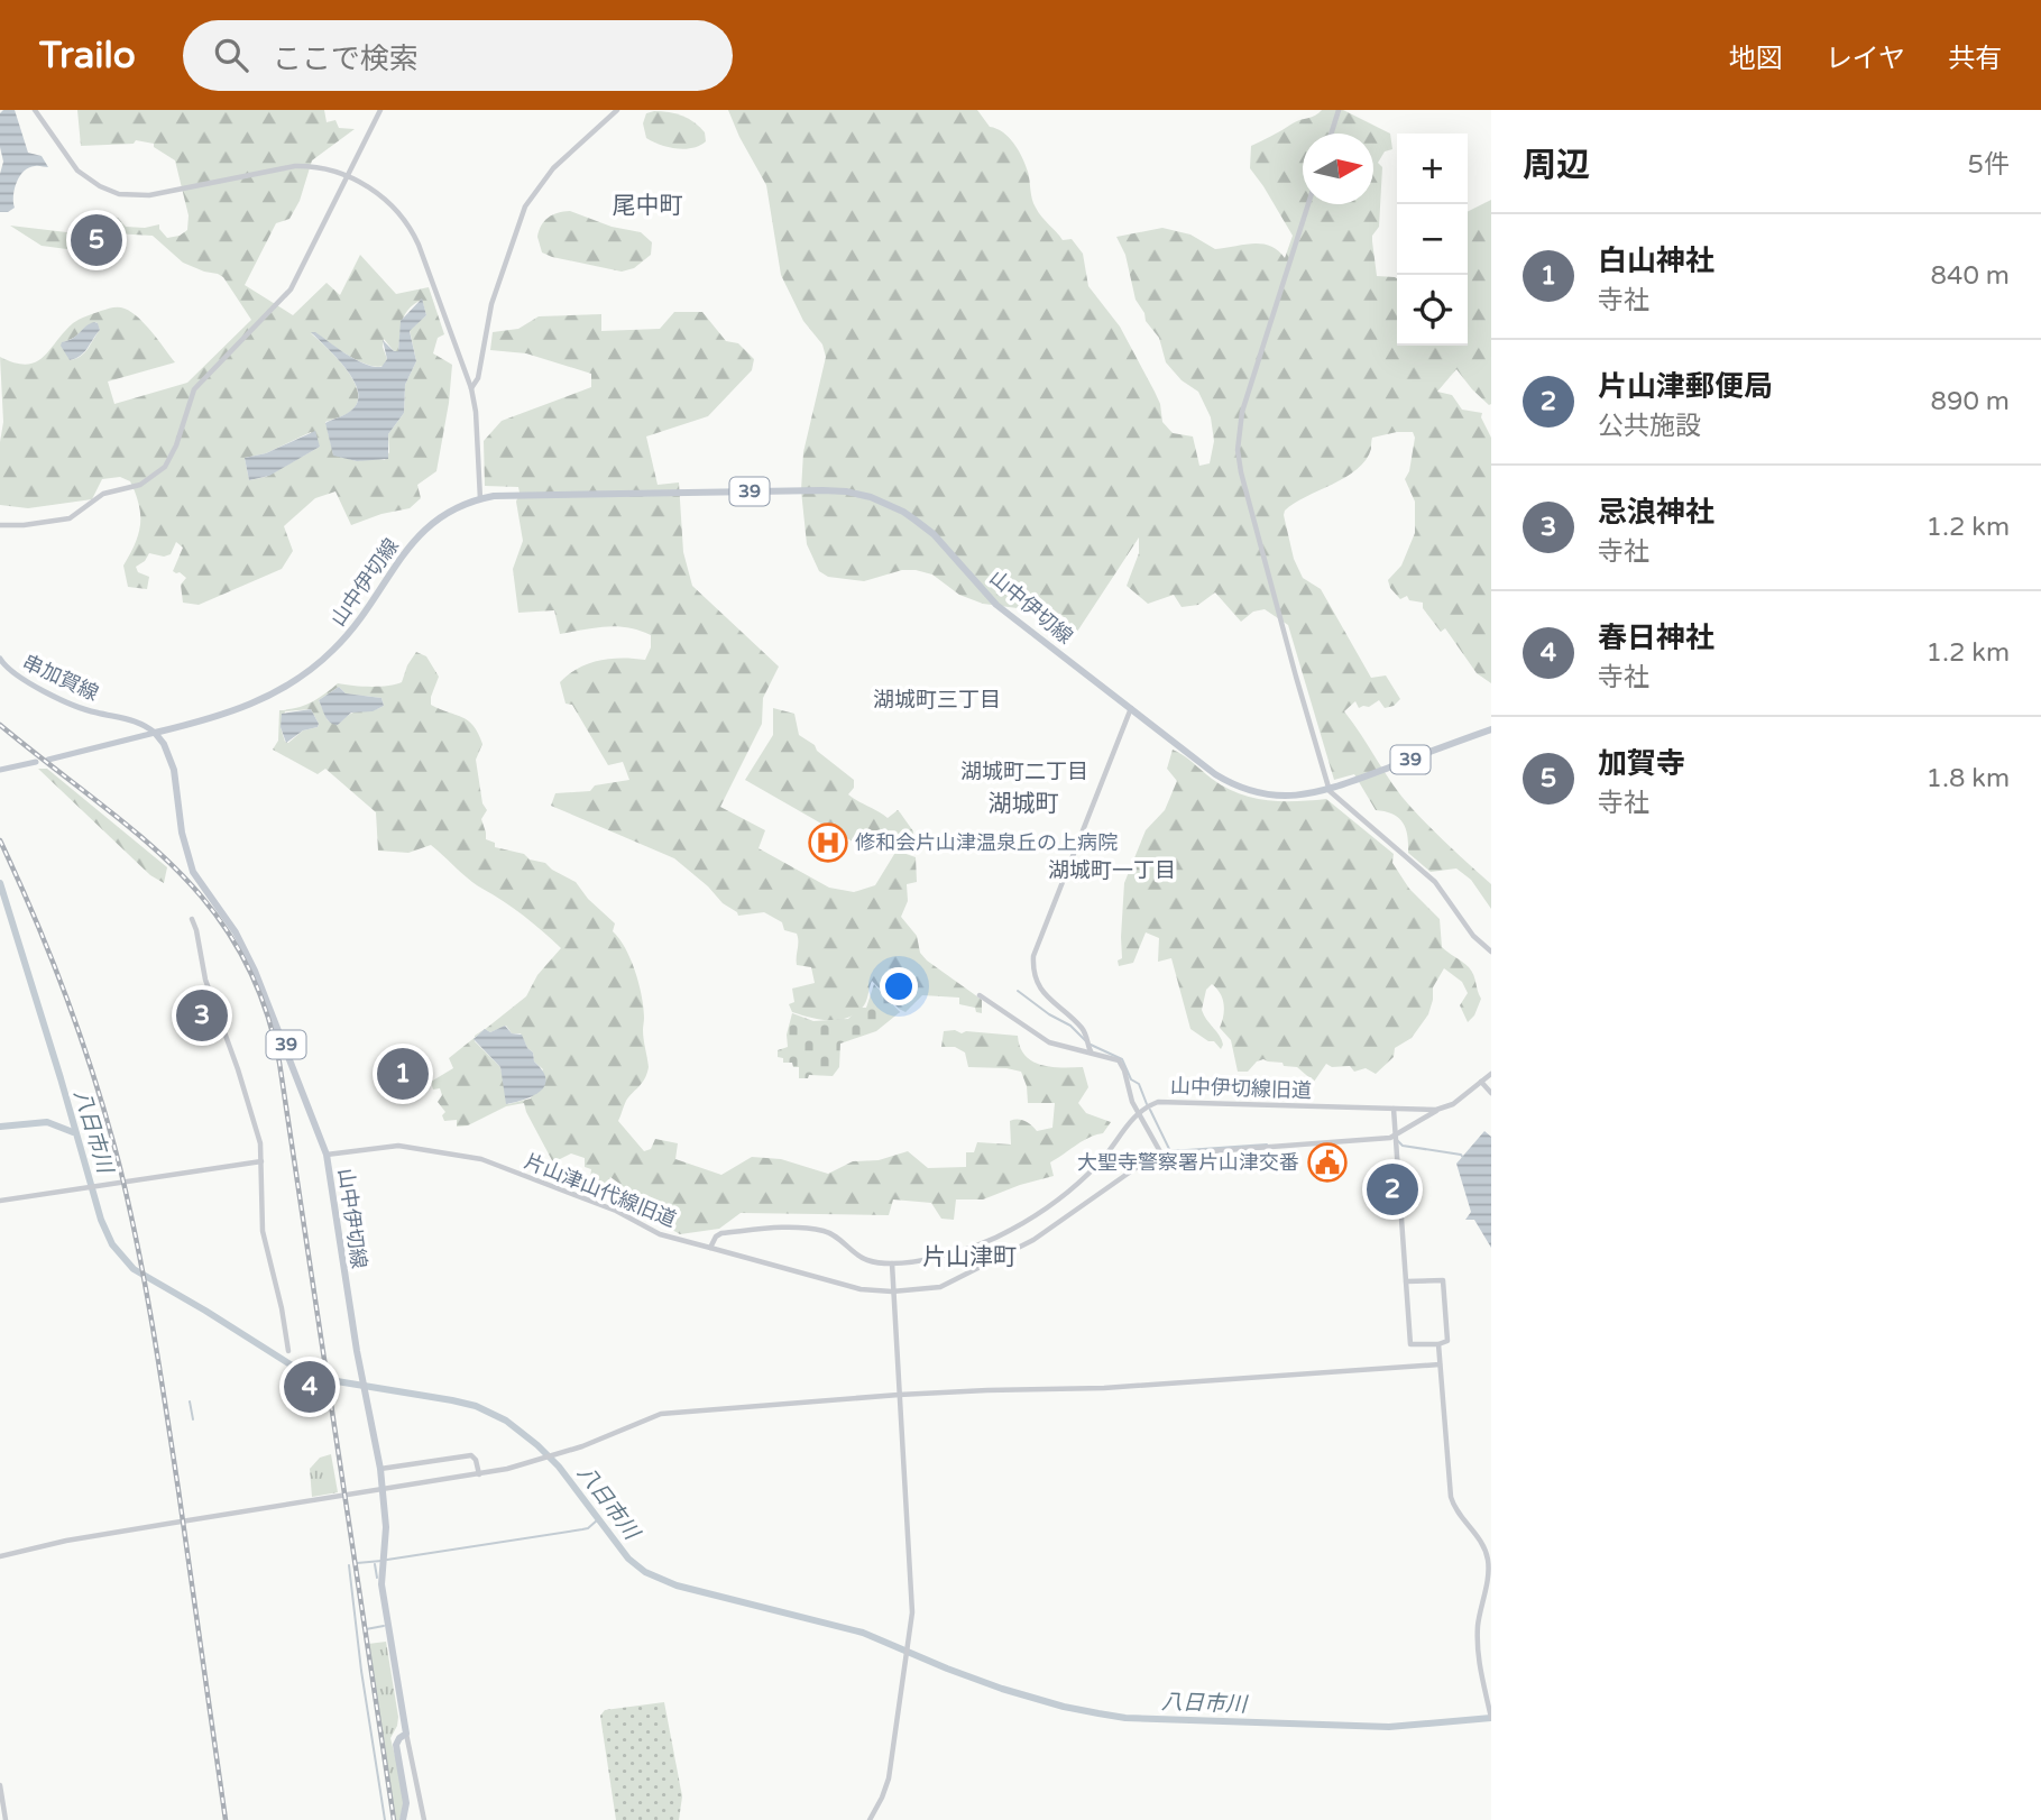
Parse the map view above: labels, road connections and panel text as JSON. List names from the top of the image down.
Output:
{
  "streets": {
    "main road": ["39", "山中伊切線", "串加賀線"],
    "street": ["山中伊切線旧道", "片山津山代線旧道"]
  },
  "crossings": [
    ["山中伊切線", "串加賀線"],
    ["山中伊切線", "片山津山代線旧道"]
  ],
  "districts": [
    "尾中町",
    "湖城町三丁目",
    "湖城町二丁目",
    "湖城町",
    "湖城町一丁目",
    "片山津町"
  ],
  "water": ["八日市川"],
  "places": {
    "hospital": ["修和会片山津温泉丘の上病院"],
    "public building": ["大聖寺警察署片山津交番"]
  },
  "north": "right",
  "page": {
    "header": "Trailo",
    "search": "ここで検索",
    "nav": ["地図", "レイヤ", "共有"],
    "heading": ["周辺", "5件"],
    "map_buttons": ["+", "−"],
    "pins": [
      "5",
      "3",
      "1",
      "2",
      "4"
    ],
    "list": [
      {
        "mark": "1",
        "name": "白山神社",
        "note": "寺社",
        "value": "840 m"
      },
      {
        "mark": "2",
        "name": "片山津郵便局",
        "note": "公共施設",
        "value": "890 m"
      },
      {
        "mark": "3",
        "name": "忌浪神社",
        "note": "寺社",
        "value": "1.2 km"
      },
      {
        "mark": "4",
        "name": "春日神社",
        "note": "寺社",
        "value": "1.2 km"
      },
      {
        "mark": "5",
        "name": "加賀寺",
        "note": "寺社",
        "value": "1.8 km"
      }
    ]
  }
}
